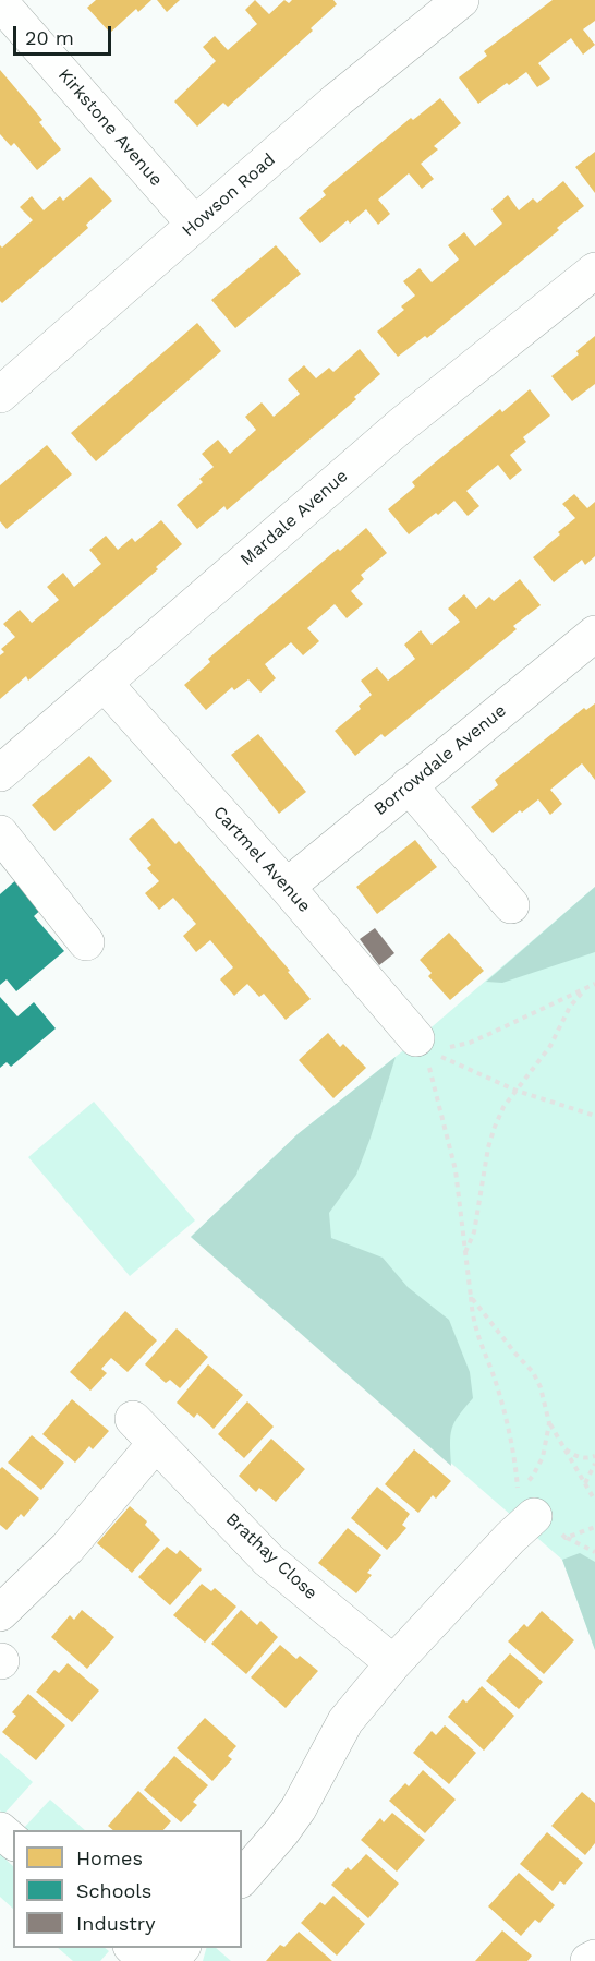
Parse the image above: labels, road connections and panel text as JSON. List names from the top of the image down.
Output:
{
  "streets": {
    "street": [
      "Kirkstone Avenue",
      "Howson Road",
      "Mardale Avenue",
      "Borrowdale Avenue",
      "Cartmel Avenue",
      "Brathay Close"
    ]
  },
  "crossings": [
    ["Kirkstone Avenue", "Howson Road"],
    ["Mardale Avenue", "Cartmel Avenue"],
    ["Borrowdale Avenue", "Cartmel Avenue"]
  ],
  "legend": ["Homes", "Schools", "Industry"],
  "scale_bar": "20 m"
}
